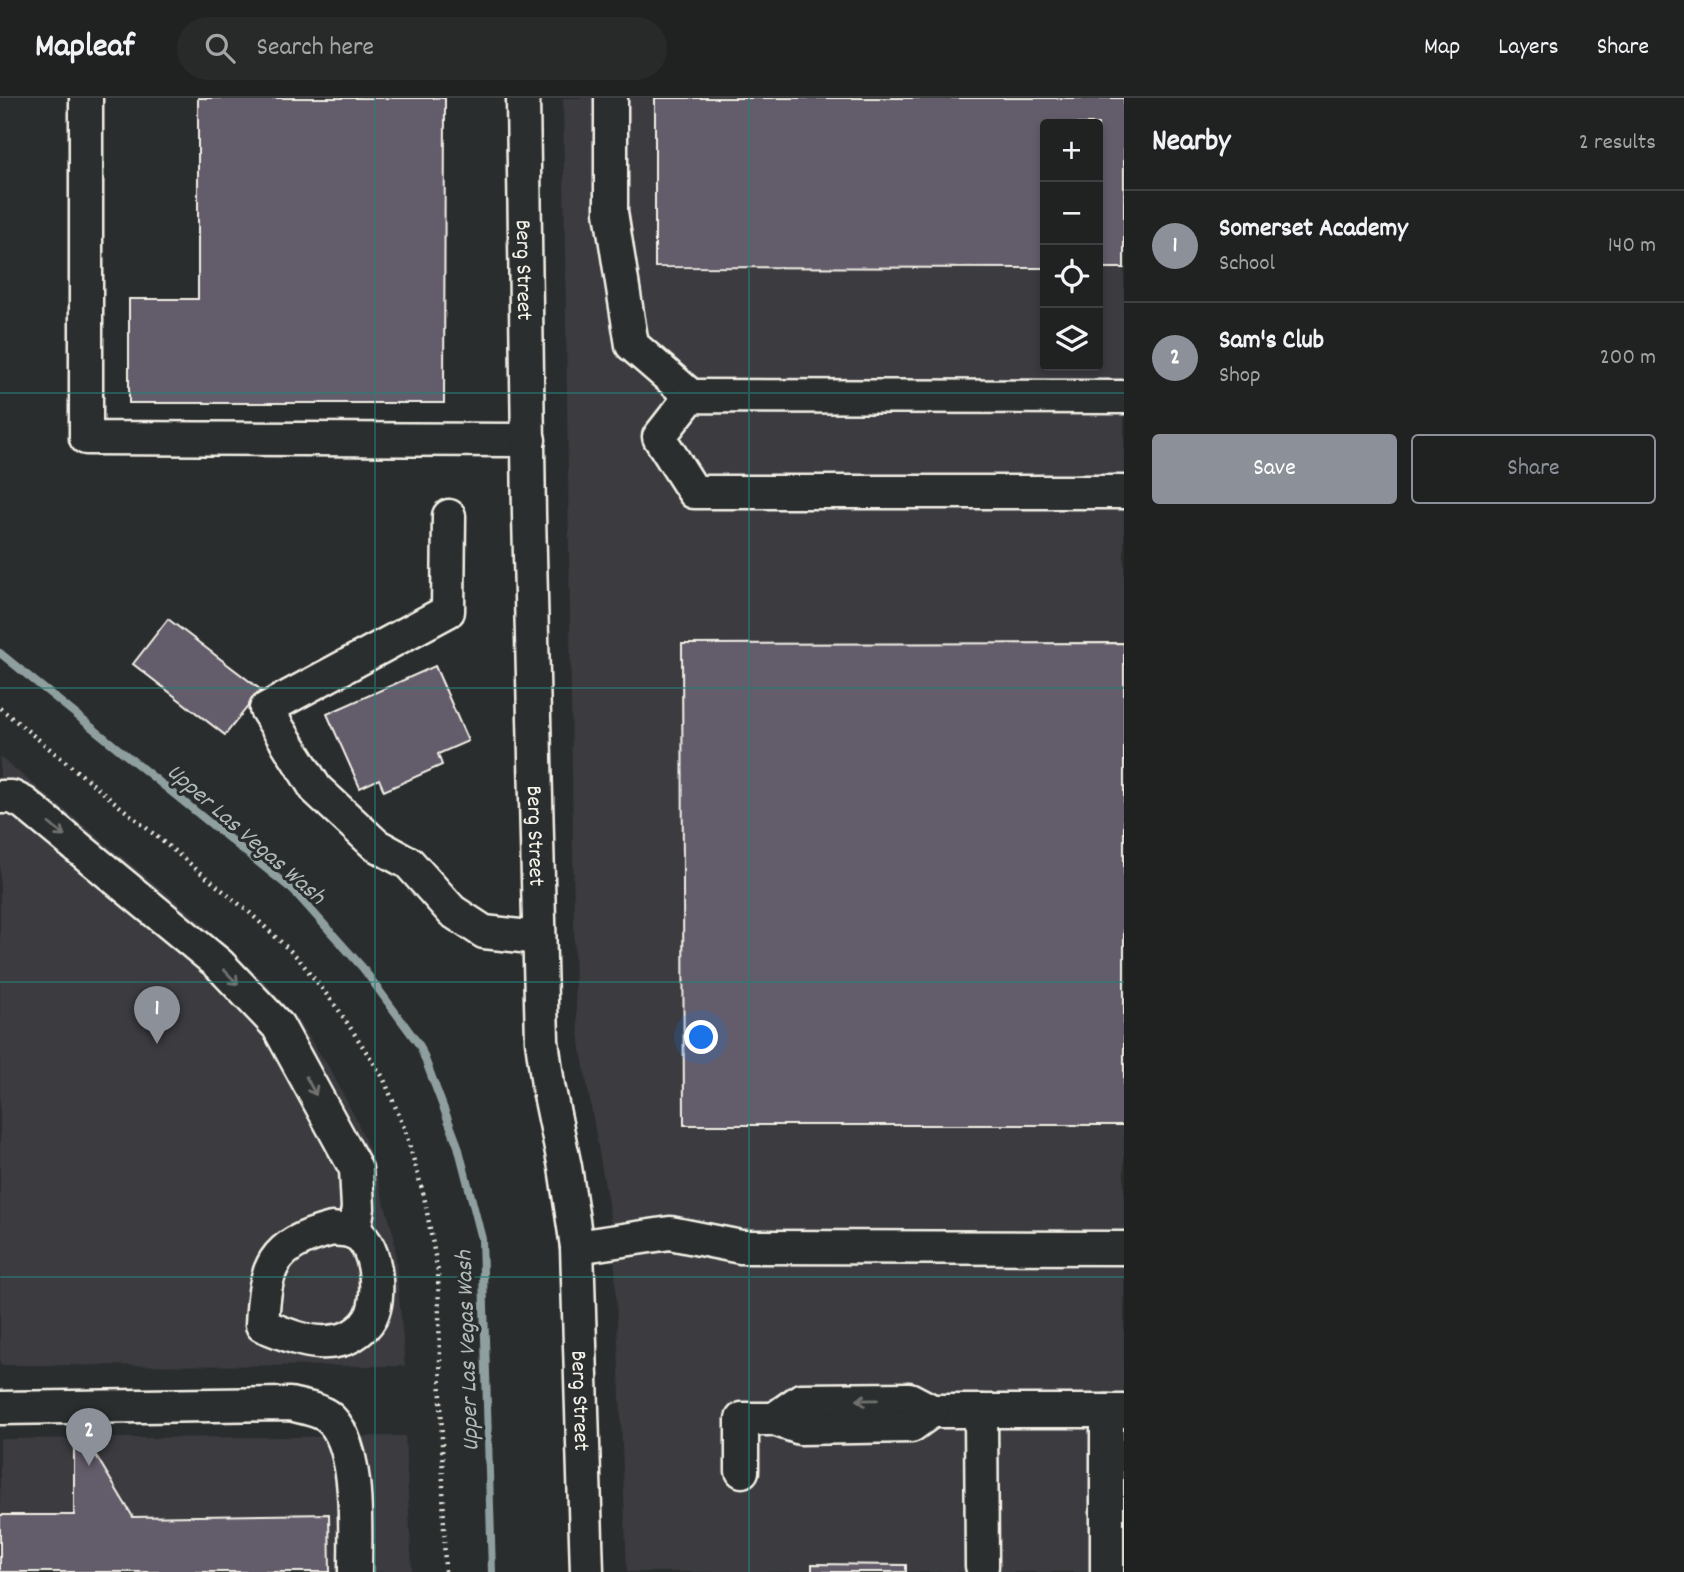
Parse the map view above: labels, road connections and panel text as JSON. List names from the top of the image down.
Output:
{
  "streets": {
    "street": ["Berg Street"]
  },
  "water": ["Upper Las Vegas Wash"],
  "page": {
    "header": "Mapleaf",
    "search": "Search here",
    "nav": ["Map", "Layers", "Share"],
    "heading": ["Nearby", "2 results"],
    "map_buttons": ["+", "−"],
    "list": [
      {
        "mark": "1",
        "name": "Somerset Academy",
        "note": "School",
        "value": "140 m"
      },
      {
        "mark": "2",
        "name": "Sam's Club",
        "note": "Shop",
        "value": "200 m"
      }
    ],
    "buttons": ["Save", "Share"],
    "pins": ["1", "2"]
  }
}
